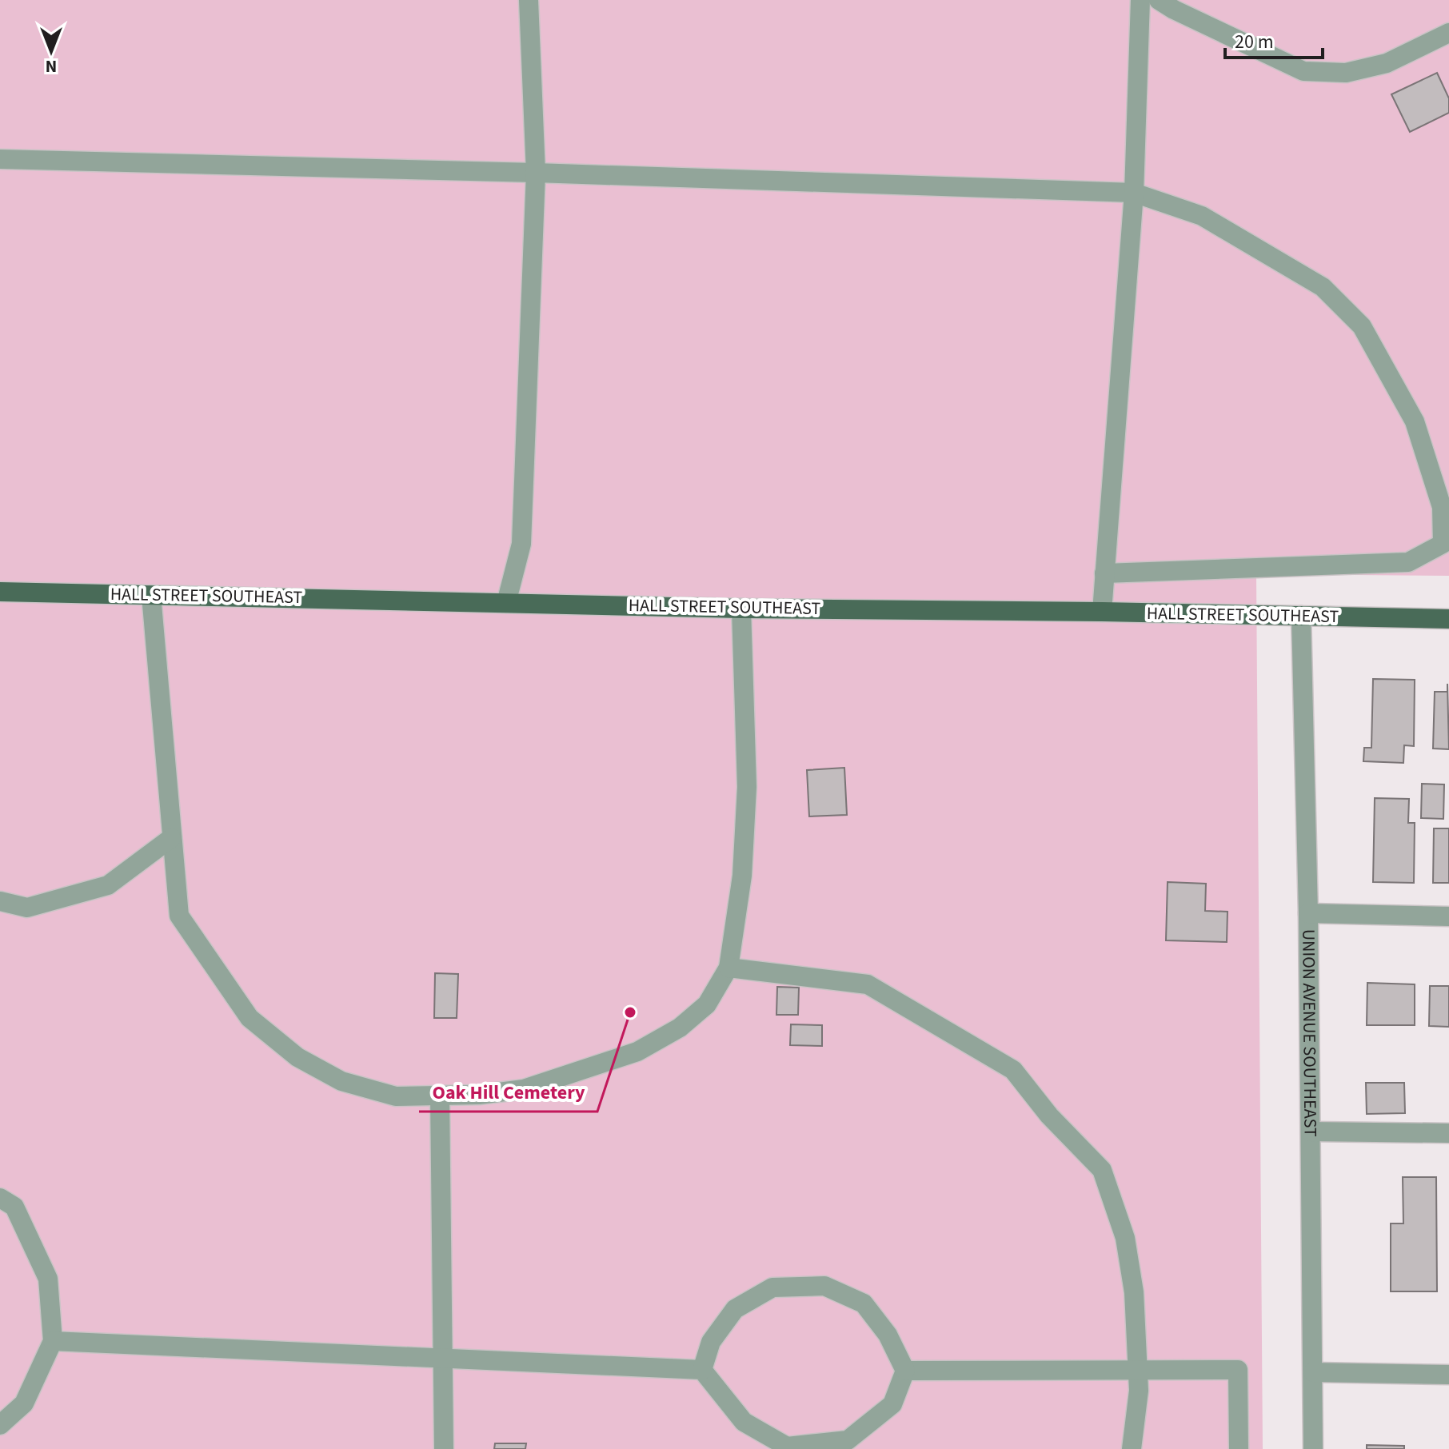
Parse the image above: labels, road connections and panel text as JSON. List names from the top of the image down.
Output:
{
  "streets": {
    "main road": ["HALL STREET SOUTHEAST"],
    "street": ["UNION AVENUE SOUTHEAST"]
  },
  "crossings": [
    ["HALL STREET SOUTHEAST", "UNION AVENUE SOUTHEAST"]
  ],
  "places": ["Oak Hill Cemetery"],
  "scale_bar": "20 m",
  "north": "bottom"
}
